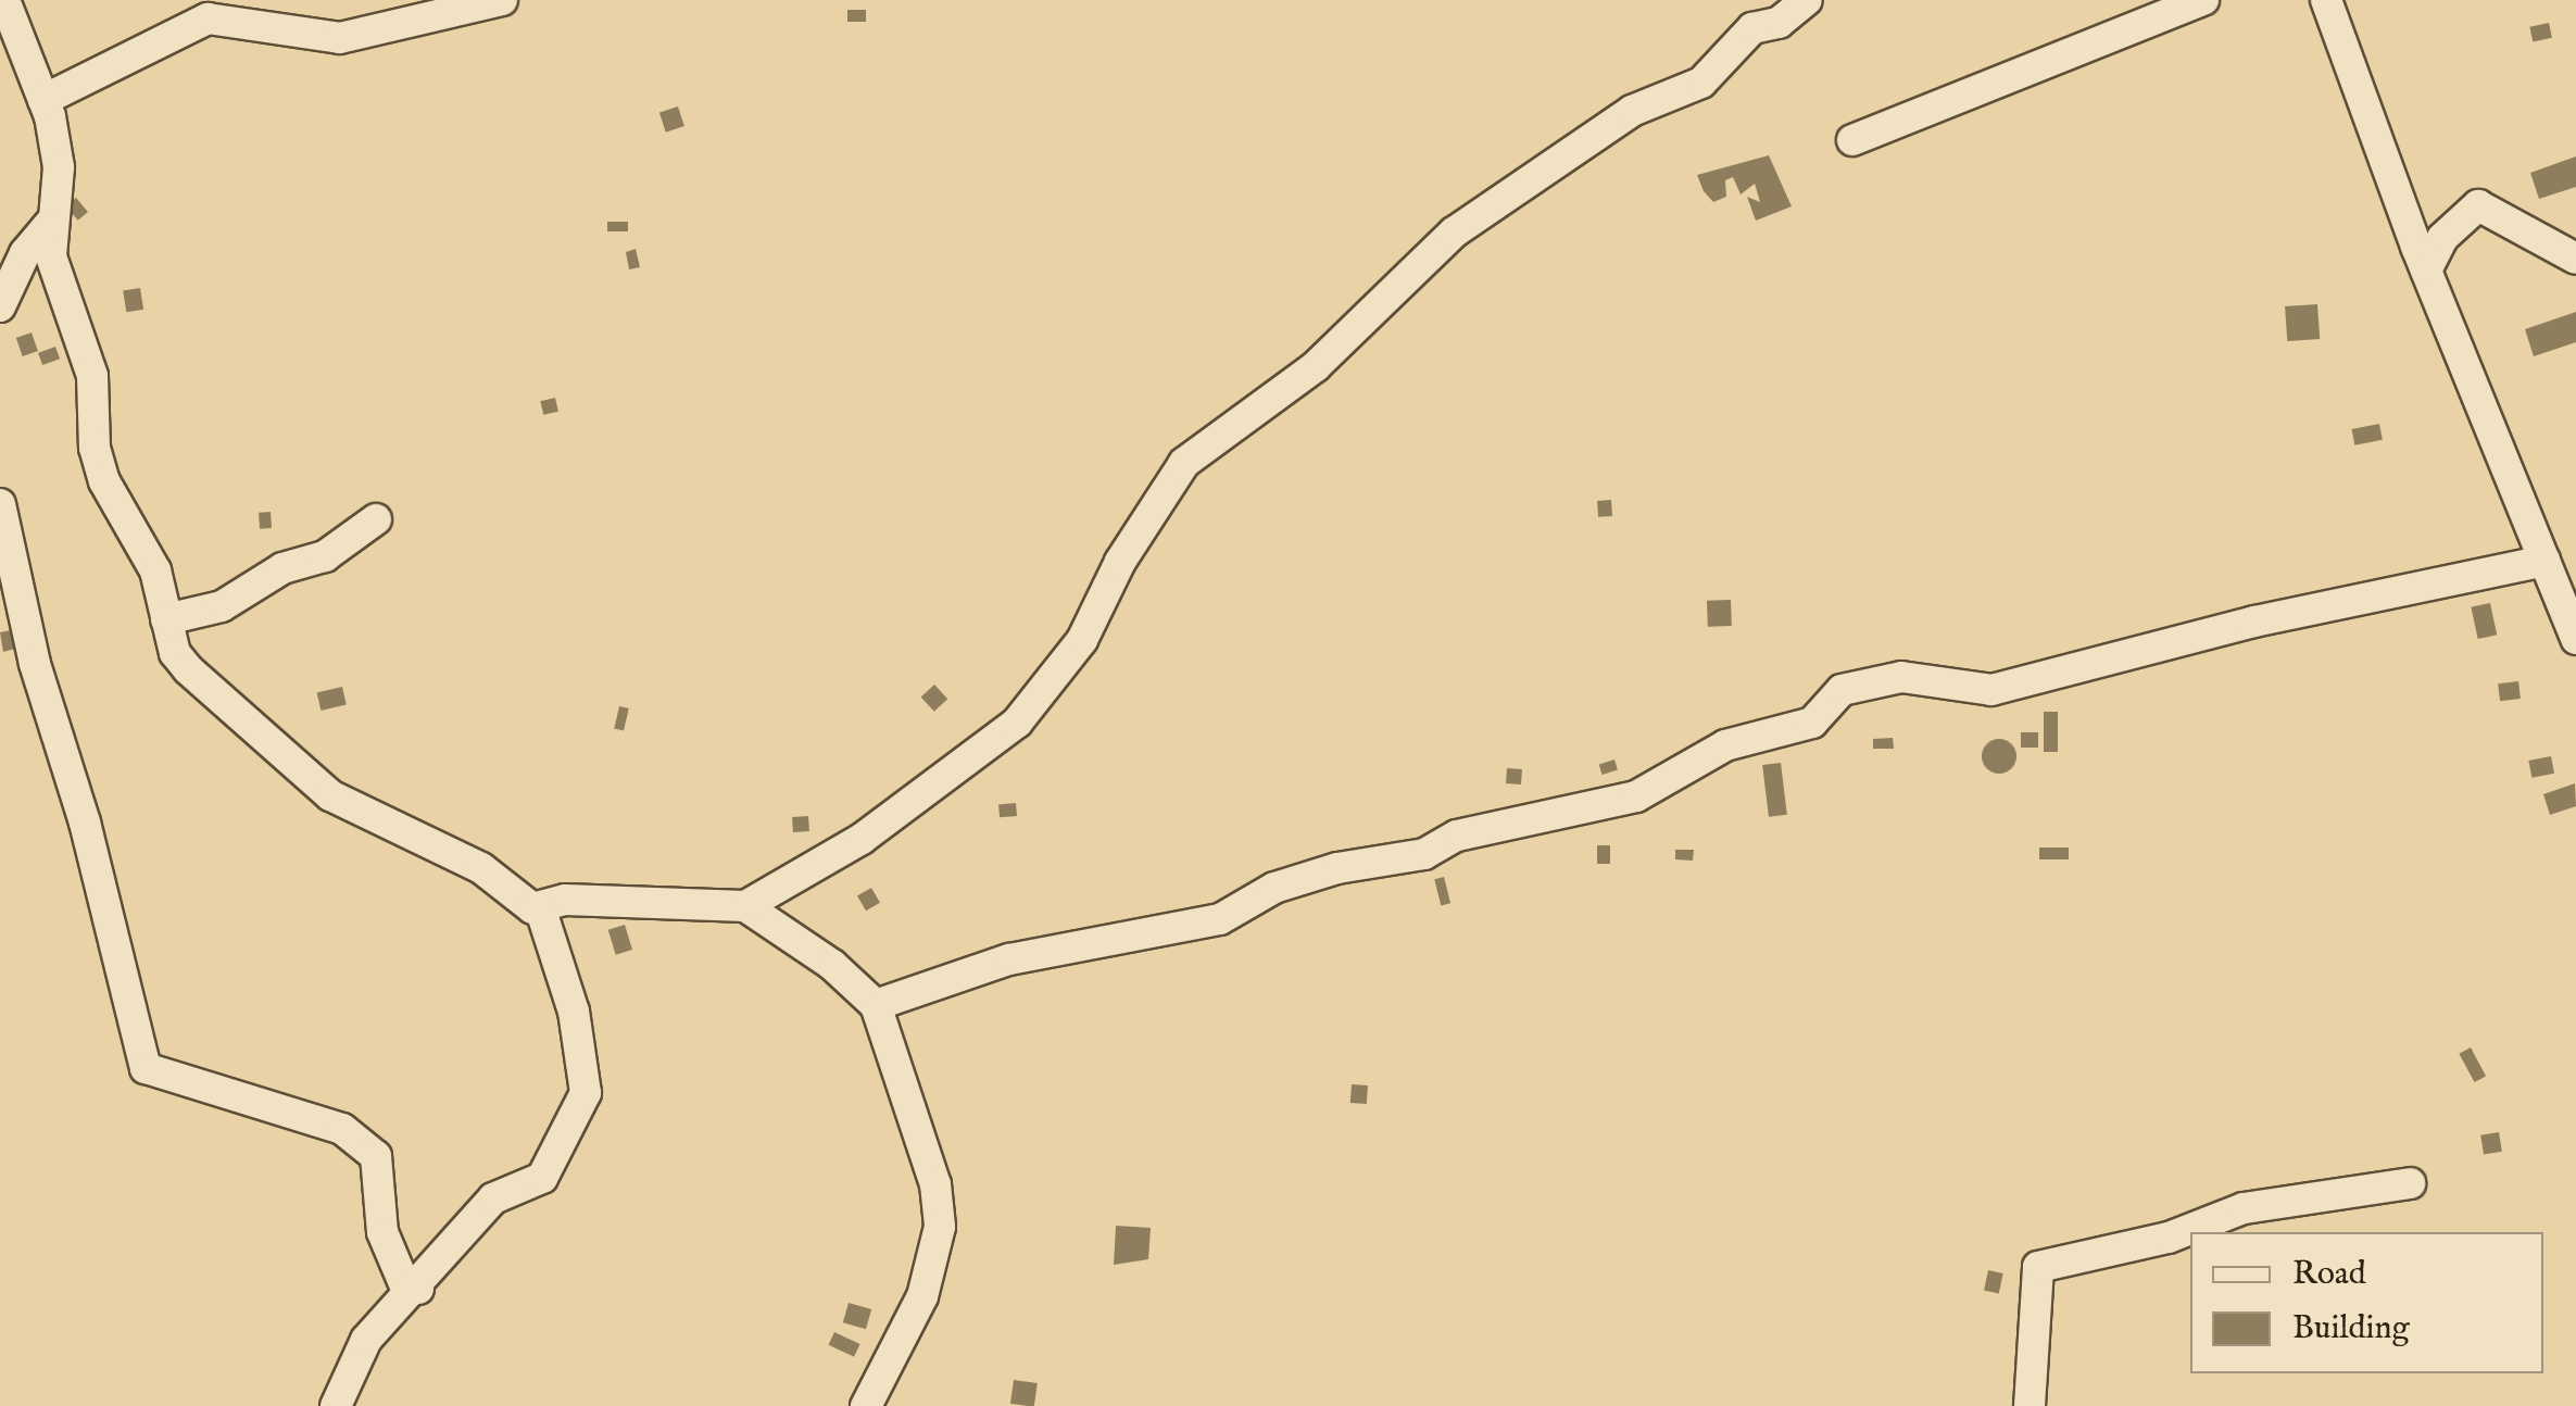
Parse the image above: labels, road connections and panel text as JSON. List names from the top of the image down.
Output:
{
  "legend": ["Road", "Building"]
}
